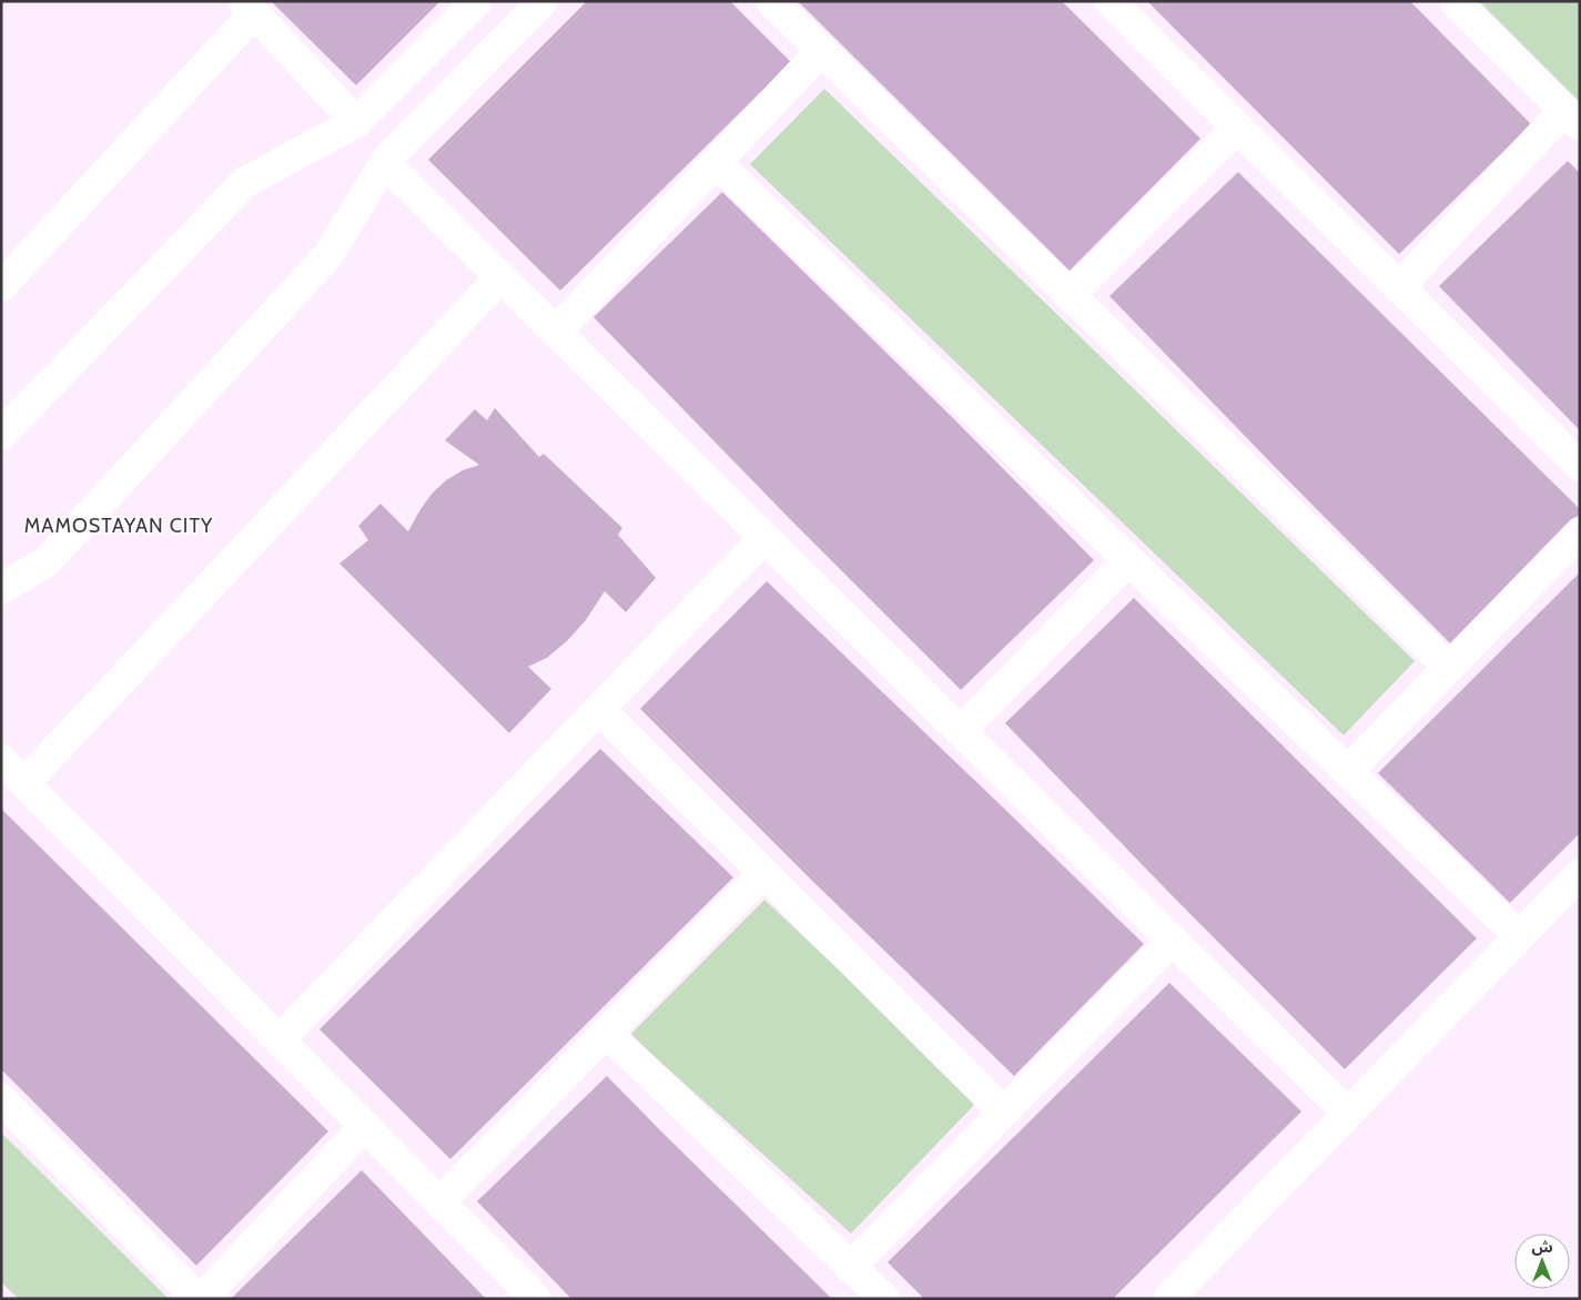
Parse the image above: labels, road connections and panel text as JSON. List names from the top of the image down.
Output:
{
  "districts": ["MAMOSTAYAN CITY"],
  "north": "top"
}
